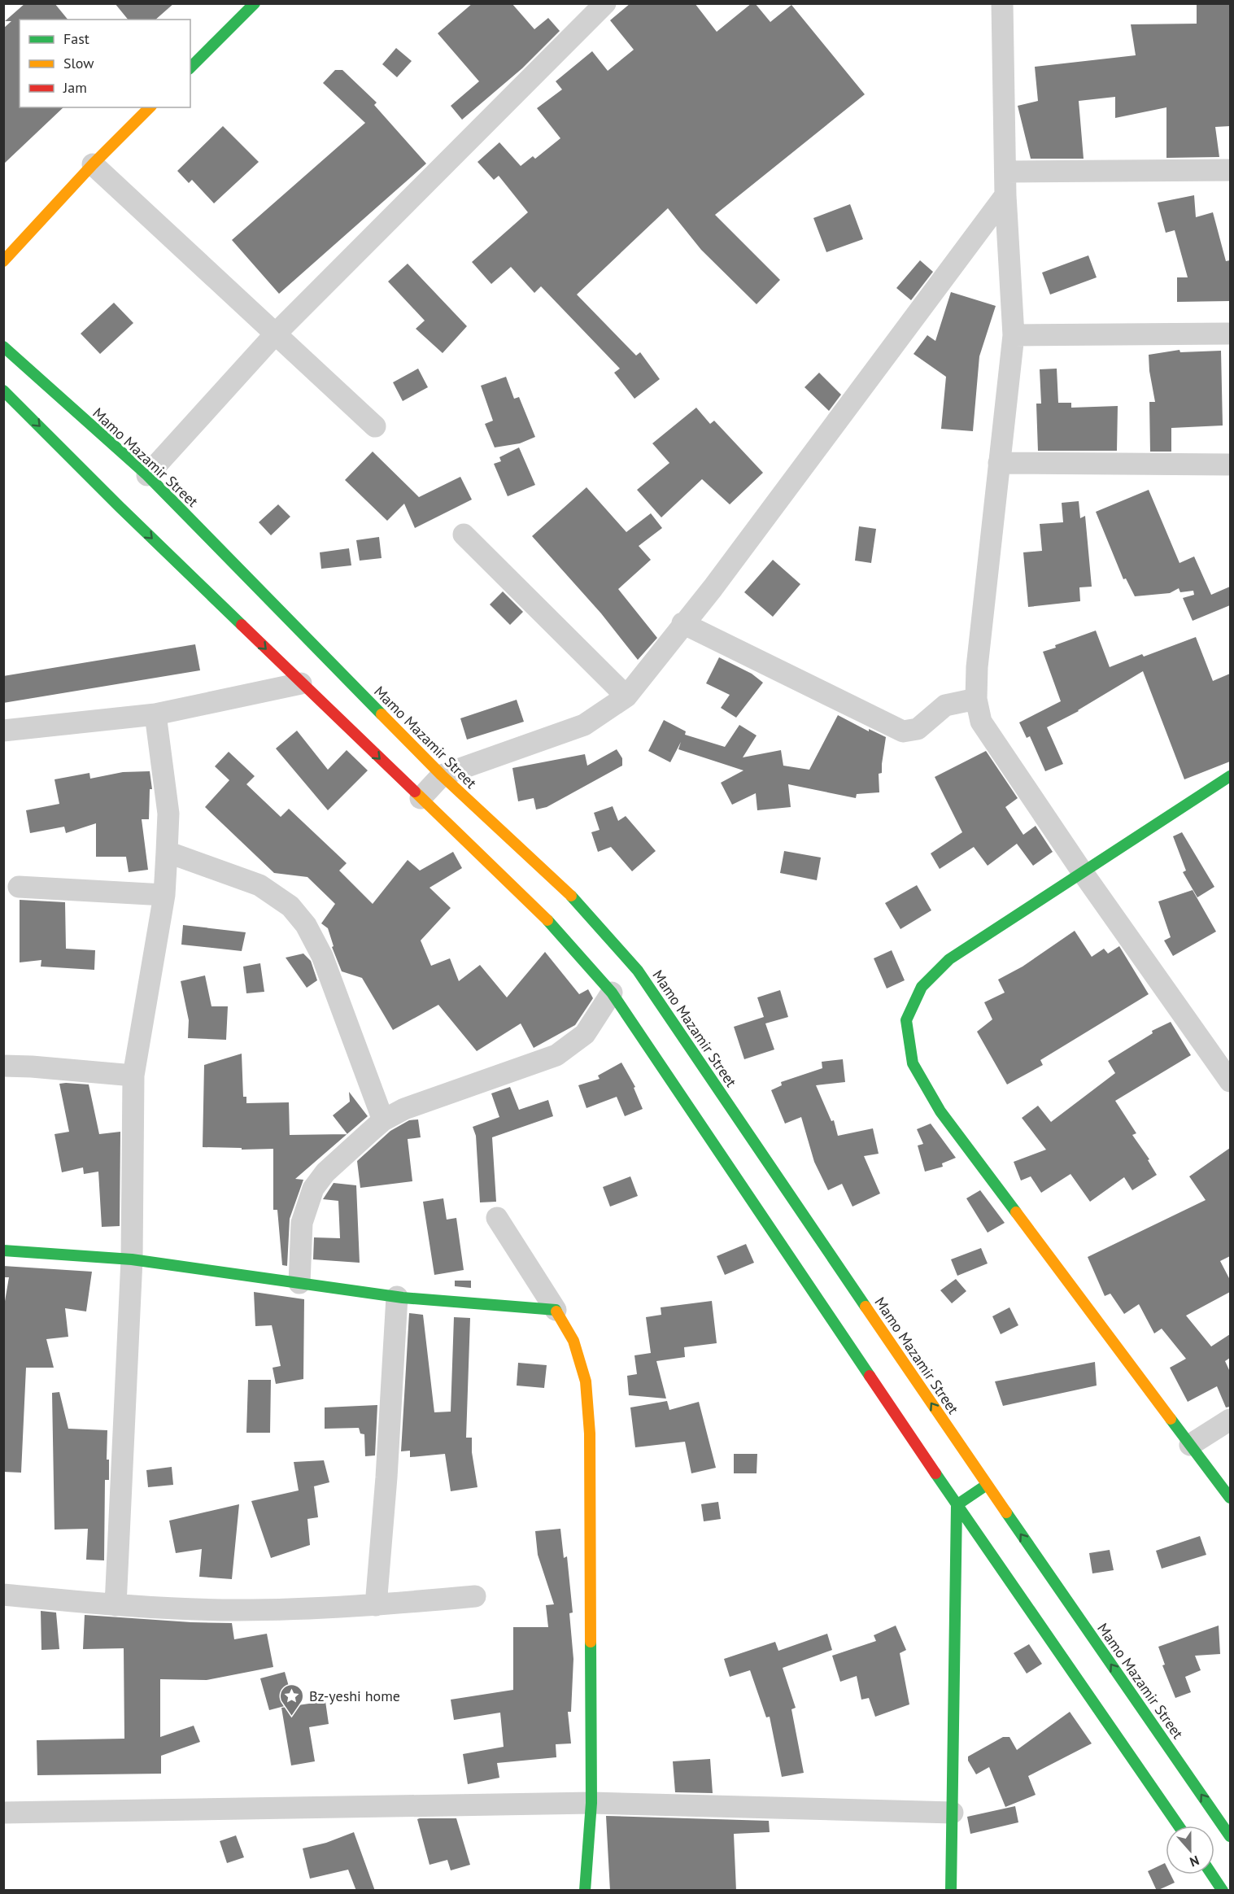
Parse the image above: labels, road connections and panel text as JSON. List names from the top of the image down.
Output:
{
  "streets": {
    "main road": ["Mamo Mazamir Street"]
  },
  "places": {
    "place": ["Bz-yeshi home"]
  },
  "legend": ["Fast", "Slow", "Jam"],
  "north": "bottom"
}
